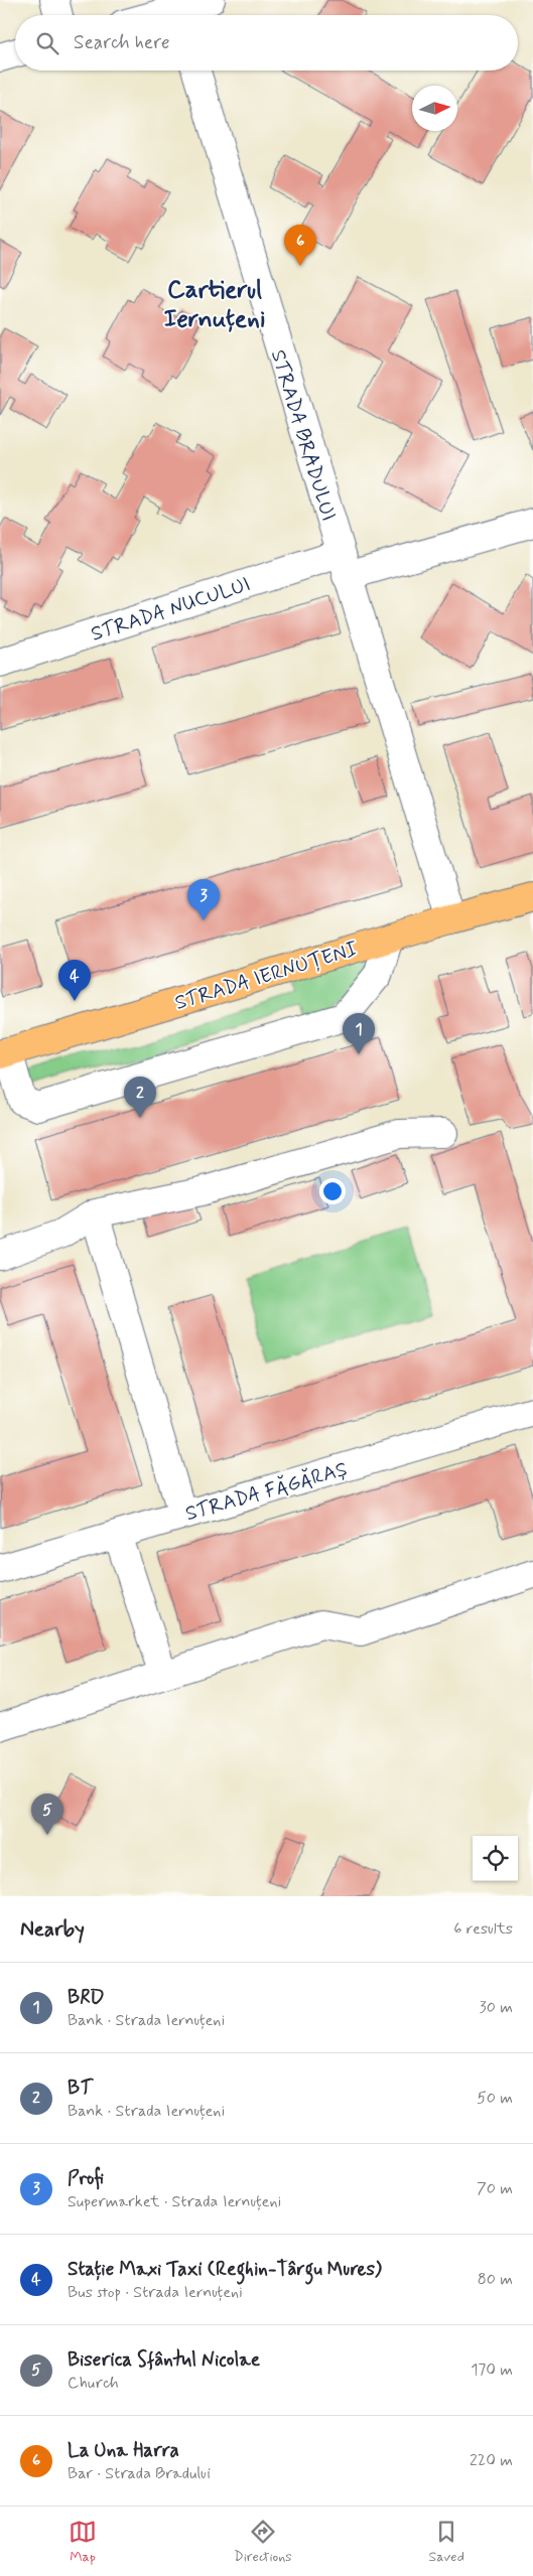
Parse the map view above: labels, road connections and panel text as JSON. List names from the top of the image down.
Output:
{
  "streets": {
    "main road": ["STRADA IERNUȚENI"],
    "street": ["STRADA BRADULUI", "STRADA NUCULUI", "STRADA FĂGĂRAȘ"]
  },
  "crossings": [
    ["STRADA BRADULUI", "STRADA NUCULUI"],
    ["STRADA BRADULUI", "STRADA IERNUȚENI"]
  ],
  "districts": ["Cartierul Iernuțeni"],
  "north": "right",
  "page": {
    "search": "Search here",
    "pins": [
      "6",
      "3",
      "4",
      "1",
      "2",
      "5"
    ],
    "heading": ["Nearby", "6 results"],
    "list": [
      {
        "mark": "1",
        "name": "BRD",
        "note": "Bank · Strada Iernuțeni",
        "value": "30 m"
      },
      {
        "mark": "2",
        "name": "BT",
        "note": "Bank · Strada Iernuțeni",
        "value": "50 m"
      },
      {
        "mark": "3",
        "name": "Profi",
        "note": "Supermarket · Strada Iernuțeni",
        "value": "70 m"
      },
      {
        "mark": "4",
        "name": "Stație Maxi Taxi (Reghin-Târgu Mures)",
        "note": "Bus stop · Strada Iernuțeni",
        "value": "80 m"
      },
      {
        "mark": "5",
        "name": "Biserica Sfântul Nicolae",
        "note": "Church",
        "value": "170 m"
      },
      {
        "mark": "6",
        "name": "La Una Harra",
        "note": "Bar · Strada Bradului",
        "value": "220 m"
      }
    ],
    "nav": ["Map", "Directions", "Saved"]
  }
}
